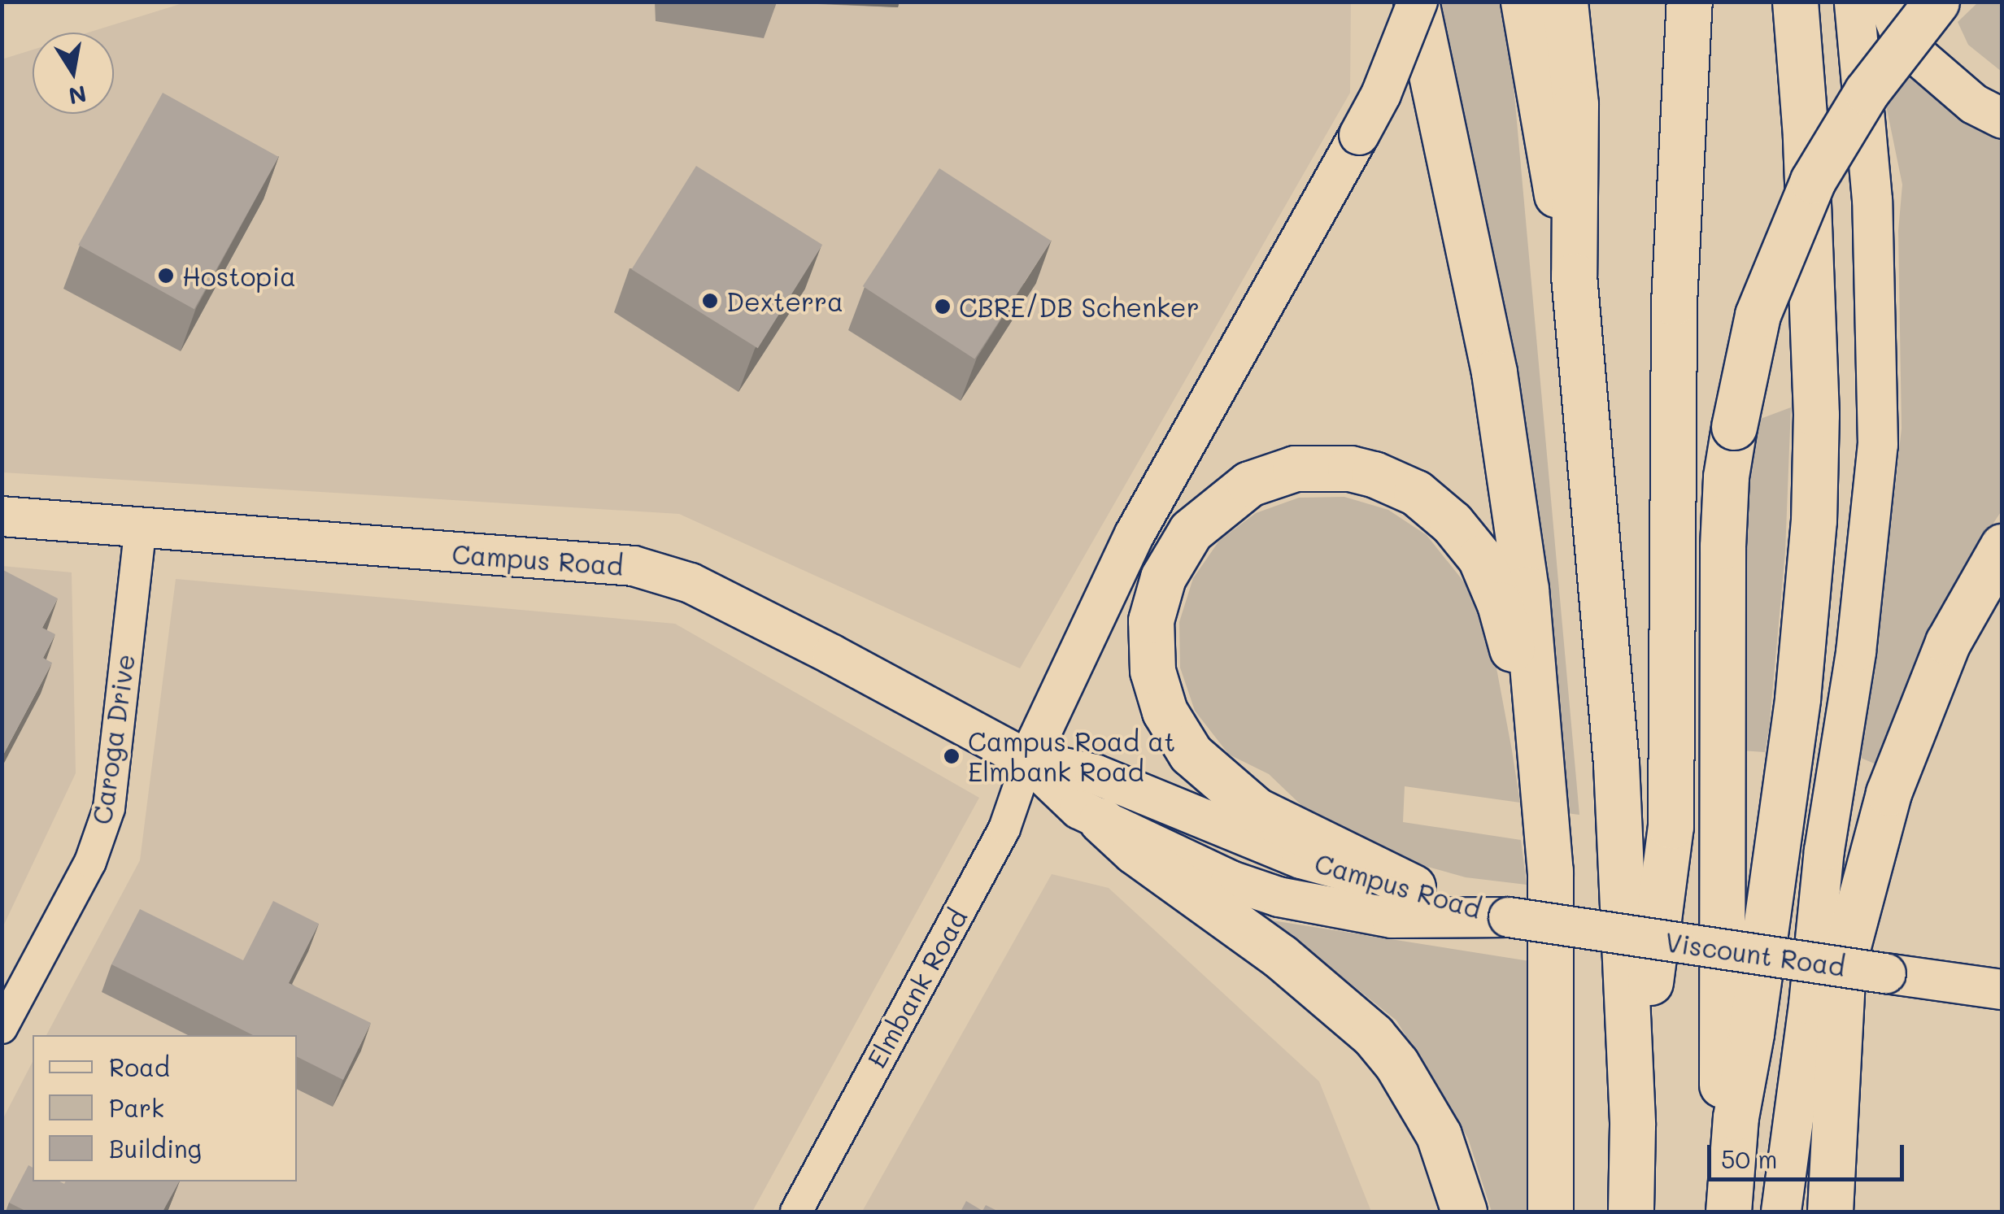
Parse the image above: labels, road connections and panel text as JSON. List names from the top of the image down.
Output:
{
  "streets": {
    "street": [
      "Campus Road",
      "Caroga Drive",
      "Viscount Road",
      "Elmbank Road"
    ]
  },
  "crossings": [
    ["Campus Road", "Caroga Drive"],
    ["Campus Road", "Viscount Road"],
    ["Campus Road", "Elmbank Road"]
  ],
  "places": [
    "Hostopia",
    "Dexterra",
    "CBRE/DB Schenker",
    "Campus Road at Elmbank Road"
  ],
  "legend": ["Road", "Park", "Building"],
  "scale_bar": "50 m",
  "north": "bottom"
}
